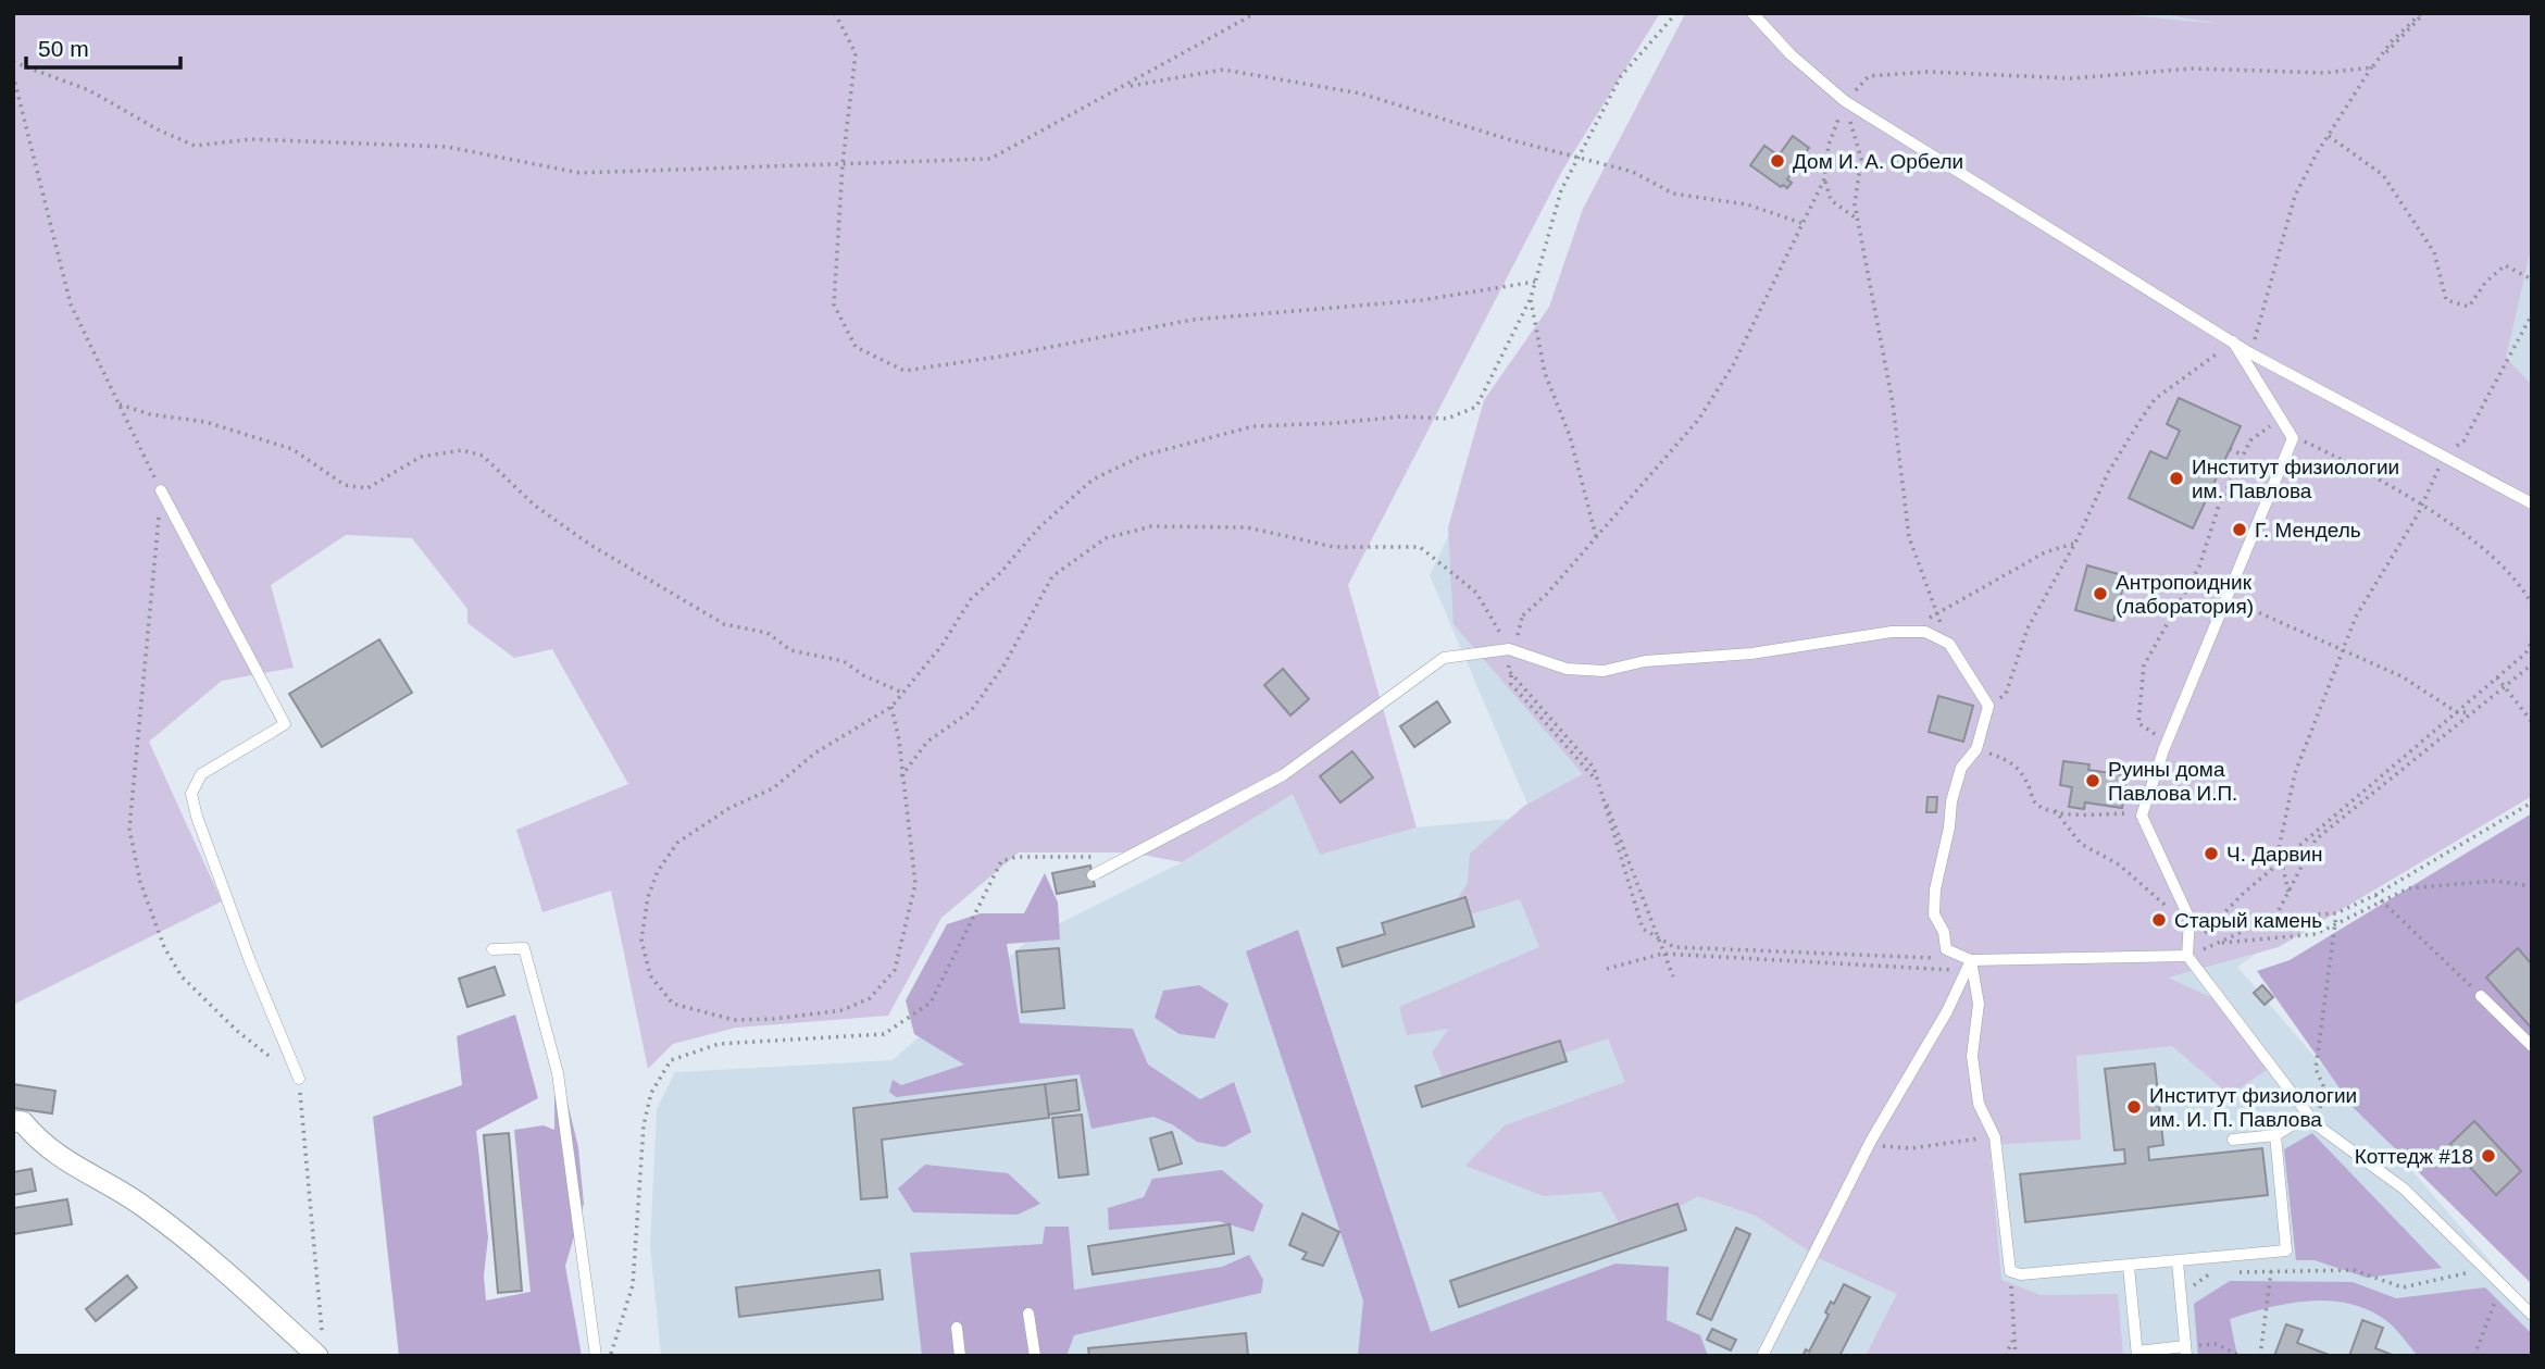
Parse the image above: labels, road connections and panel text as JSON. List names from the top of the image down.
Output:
{
  "places": [
    "Дом И. А. Орбели",
    "Институт физиологии им. Павлова",
    "Г. Мендель",
    "Антропоидник (лаборатория)",
    "Руины дома Павлова И.П.",
    "Ч. Дарвин",
    "Старый камень",
    "Институт физиологии им. И. П. Павлова",
    "Коттедж #18"
  ],
  "scale_bar": "50 m"
}
